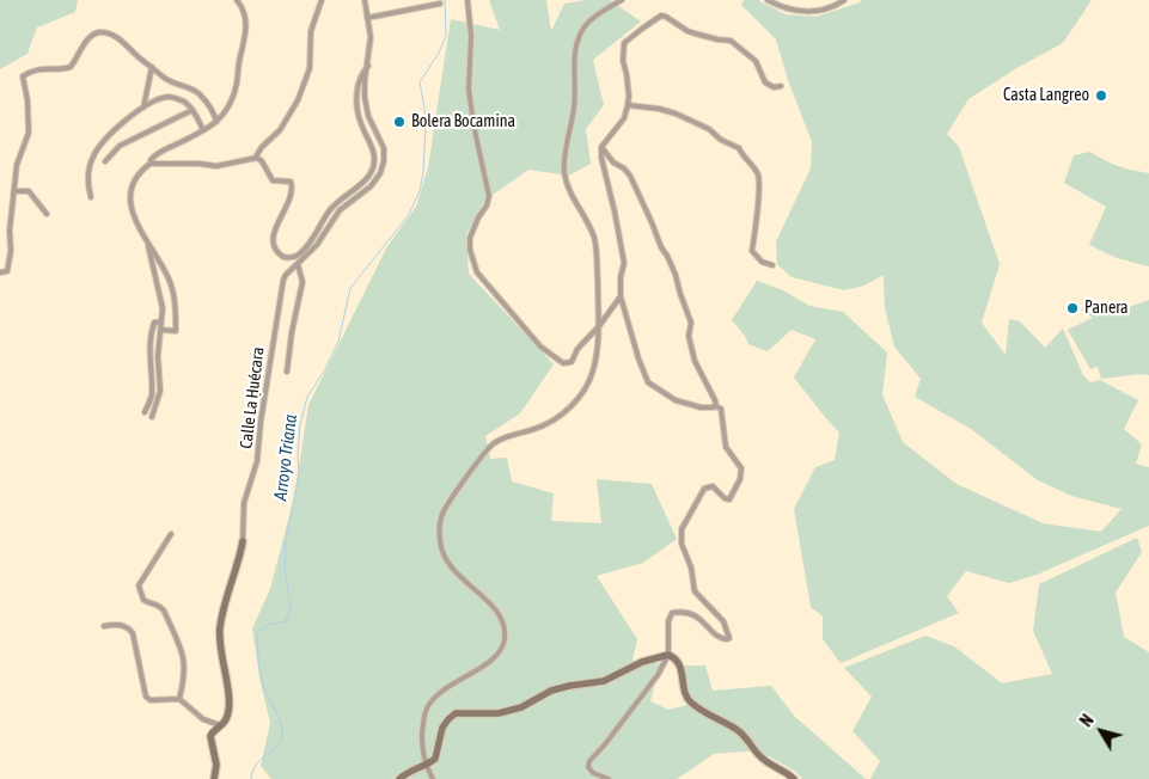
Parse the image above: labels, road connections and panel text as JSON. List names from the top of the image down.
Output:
{
  "streets": {
    "street": ["Calle La Ḥuécara"]
  },
  "water": ["Arroyo Triana"],
  "places": ["Casta Langreo", "Bolera Bocamina", "Panera"],
  "north": "top left"
}
